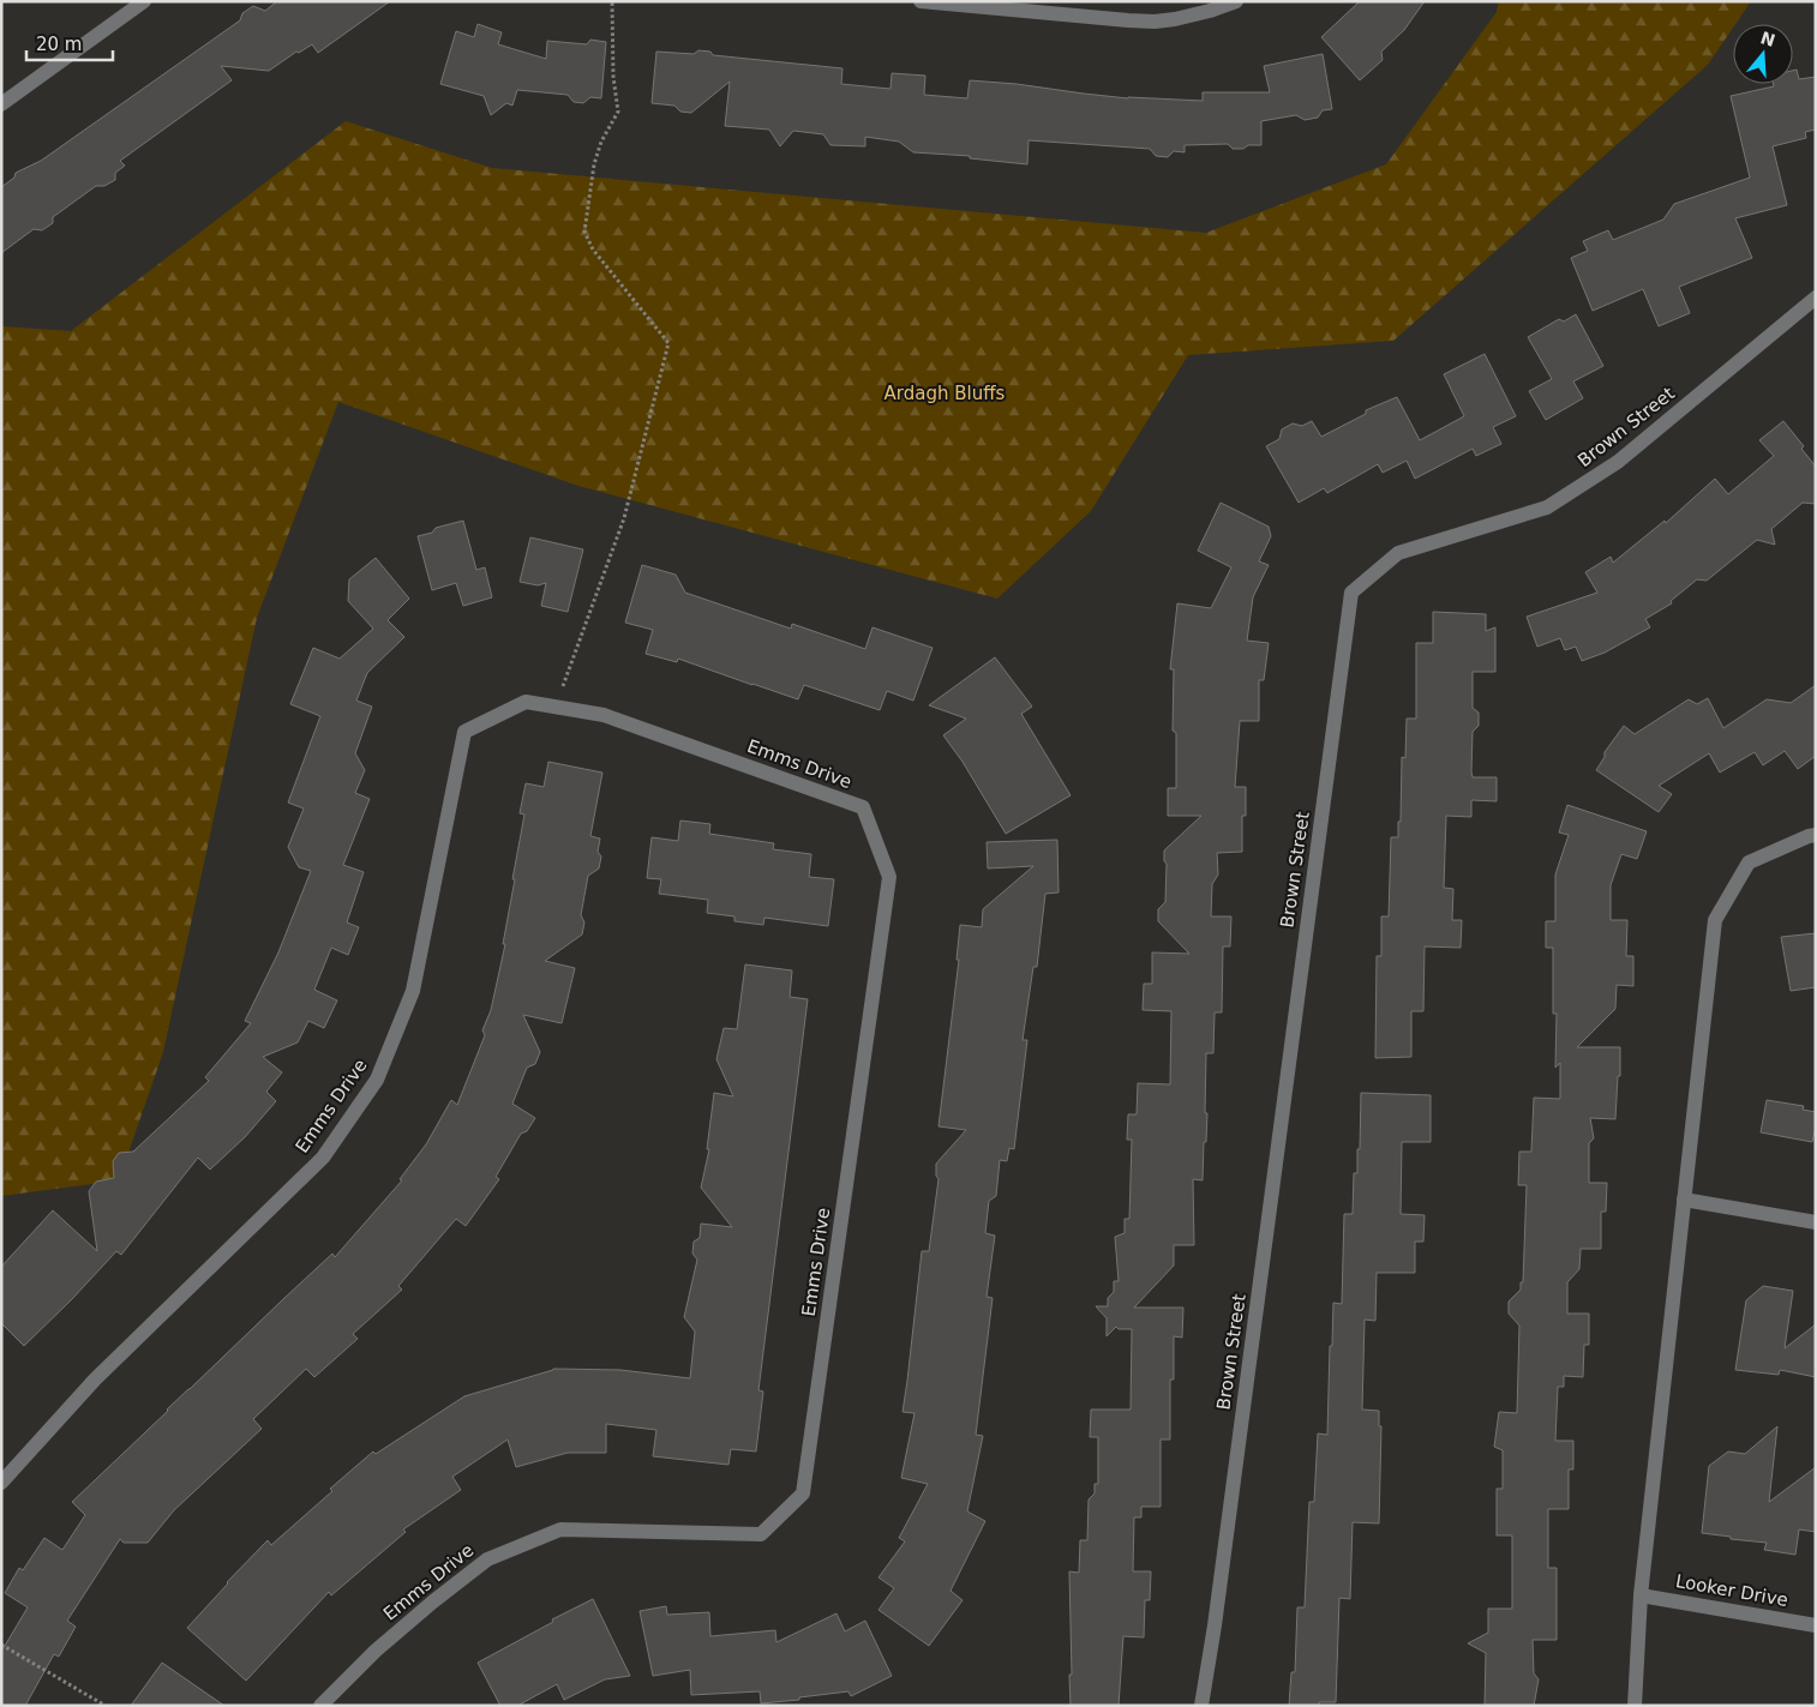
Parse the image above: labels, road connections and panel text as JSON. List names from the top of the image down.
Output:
{
  "streets": {
    "street": ["Brown Street", "Emms Drive", "Looker Drive"]
  },
  "parks": ["Ardagh Bluffs"],
  "scale_bar": "20 m",
  "north": "top"
}
